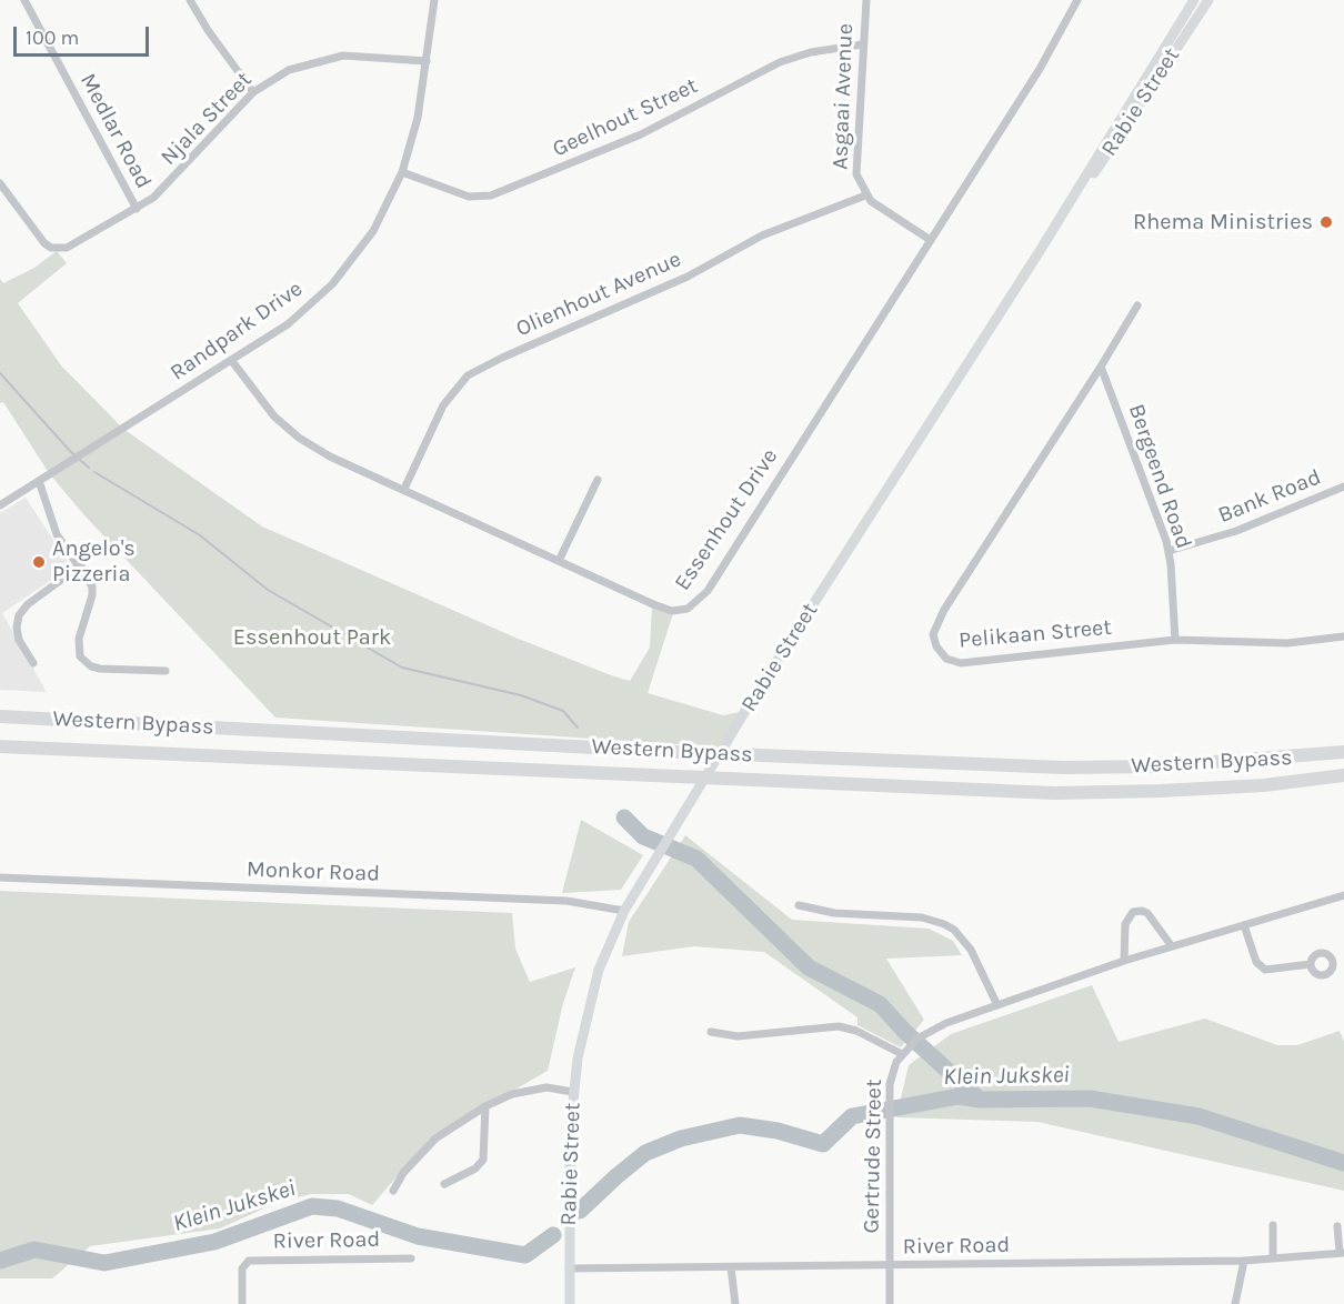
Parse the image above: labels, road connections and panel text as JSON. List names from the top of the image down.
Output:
{
  "streets": {
    "highway": ["Western Bypass"],
    "street": [
      "Asgaai Avenue",
      "Rabie Street",
      "Geelhout Street",
      "Njala Street",
      "Medlar Road",
      "Olienhout Avenue",
      "Randpark Drive",
      "Bergeend Road",
      "Bank Road",
      "Essenhout Drive",
      "Pelikaan Street",
      "Monkor Road",
      "Gertrude Street",
      "River Road"
    ]
  },
  "crossings": [
    ["Asgaai Avenue", "Geelhout Street"],
    ["Asgaai Avenue", "Olienhout Avenue"],
    ["Asgaai Avenue", "Essenhout Drive"],
    ["Rabie Street", "Monkor Road"],
    ["Rabie Street", "River Road"],
    ["Geelhout Street", "Randpark Drive"],
    ["Njala Street", "Medlar Road"],
    ["Njala Street", "Randpark Drive"],
    ["Olienhout Avenue", "Essenhout Drive"],
    ["Randpark Drive", "Essenhout Drive"],
    ["Bergeend Road", "Bank Road"],
    ["Bergeend Road", "Pelikaan Street"],
    ["Gertrude Street", "River Road"]
  ],
  "water": ["Klein Jukskei"],
  "parks": ["Essenhout Park"],
  "places": ["Rhema Ministries", "Angelo's Pizzeria"],
  "scale_bar": "100 m"
}
